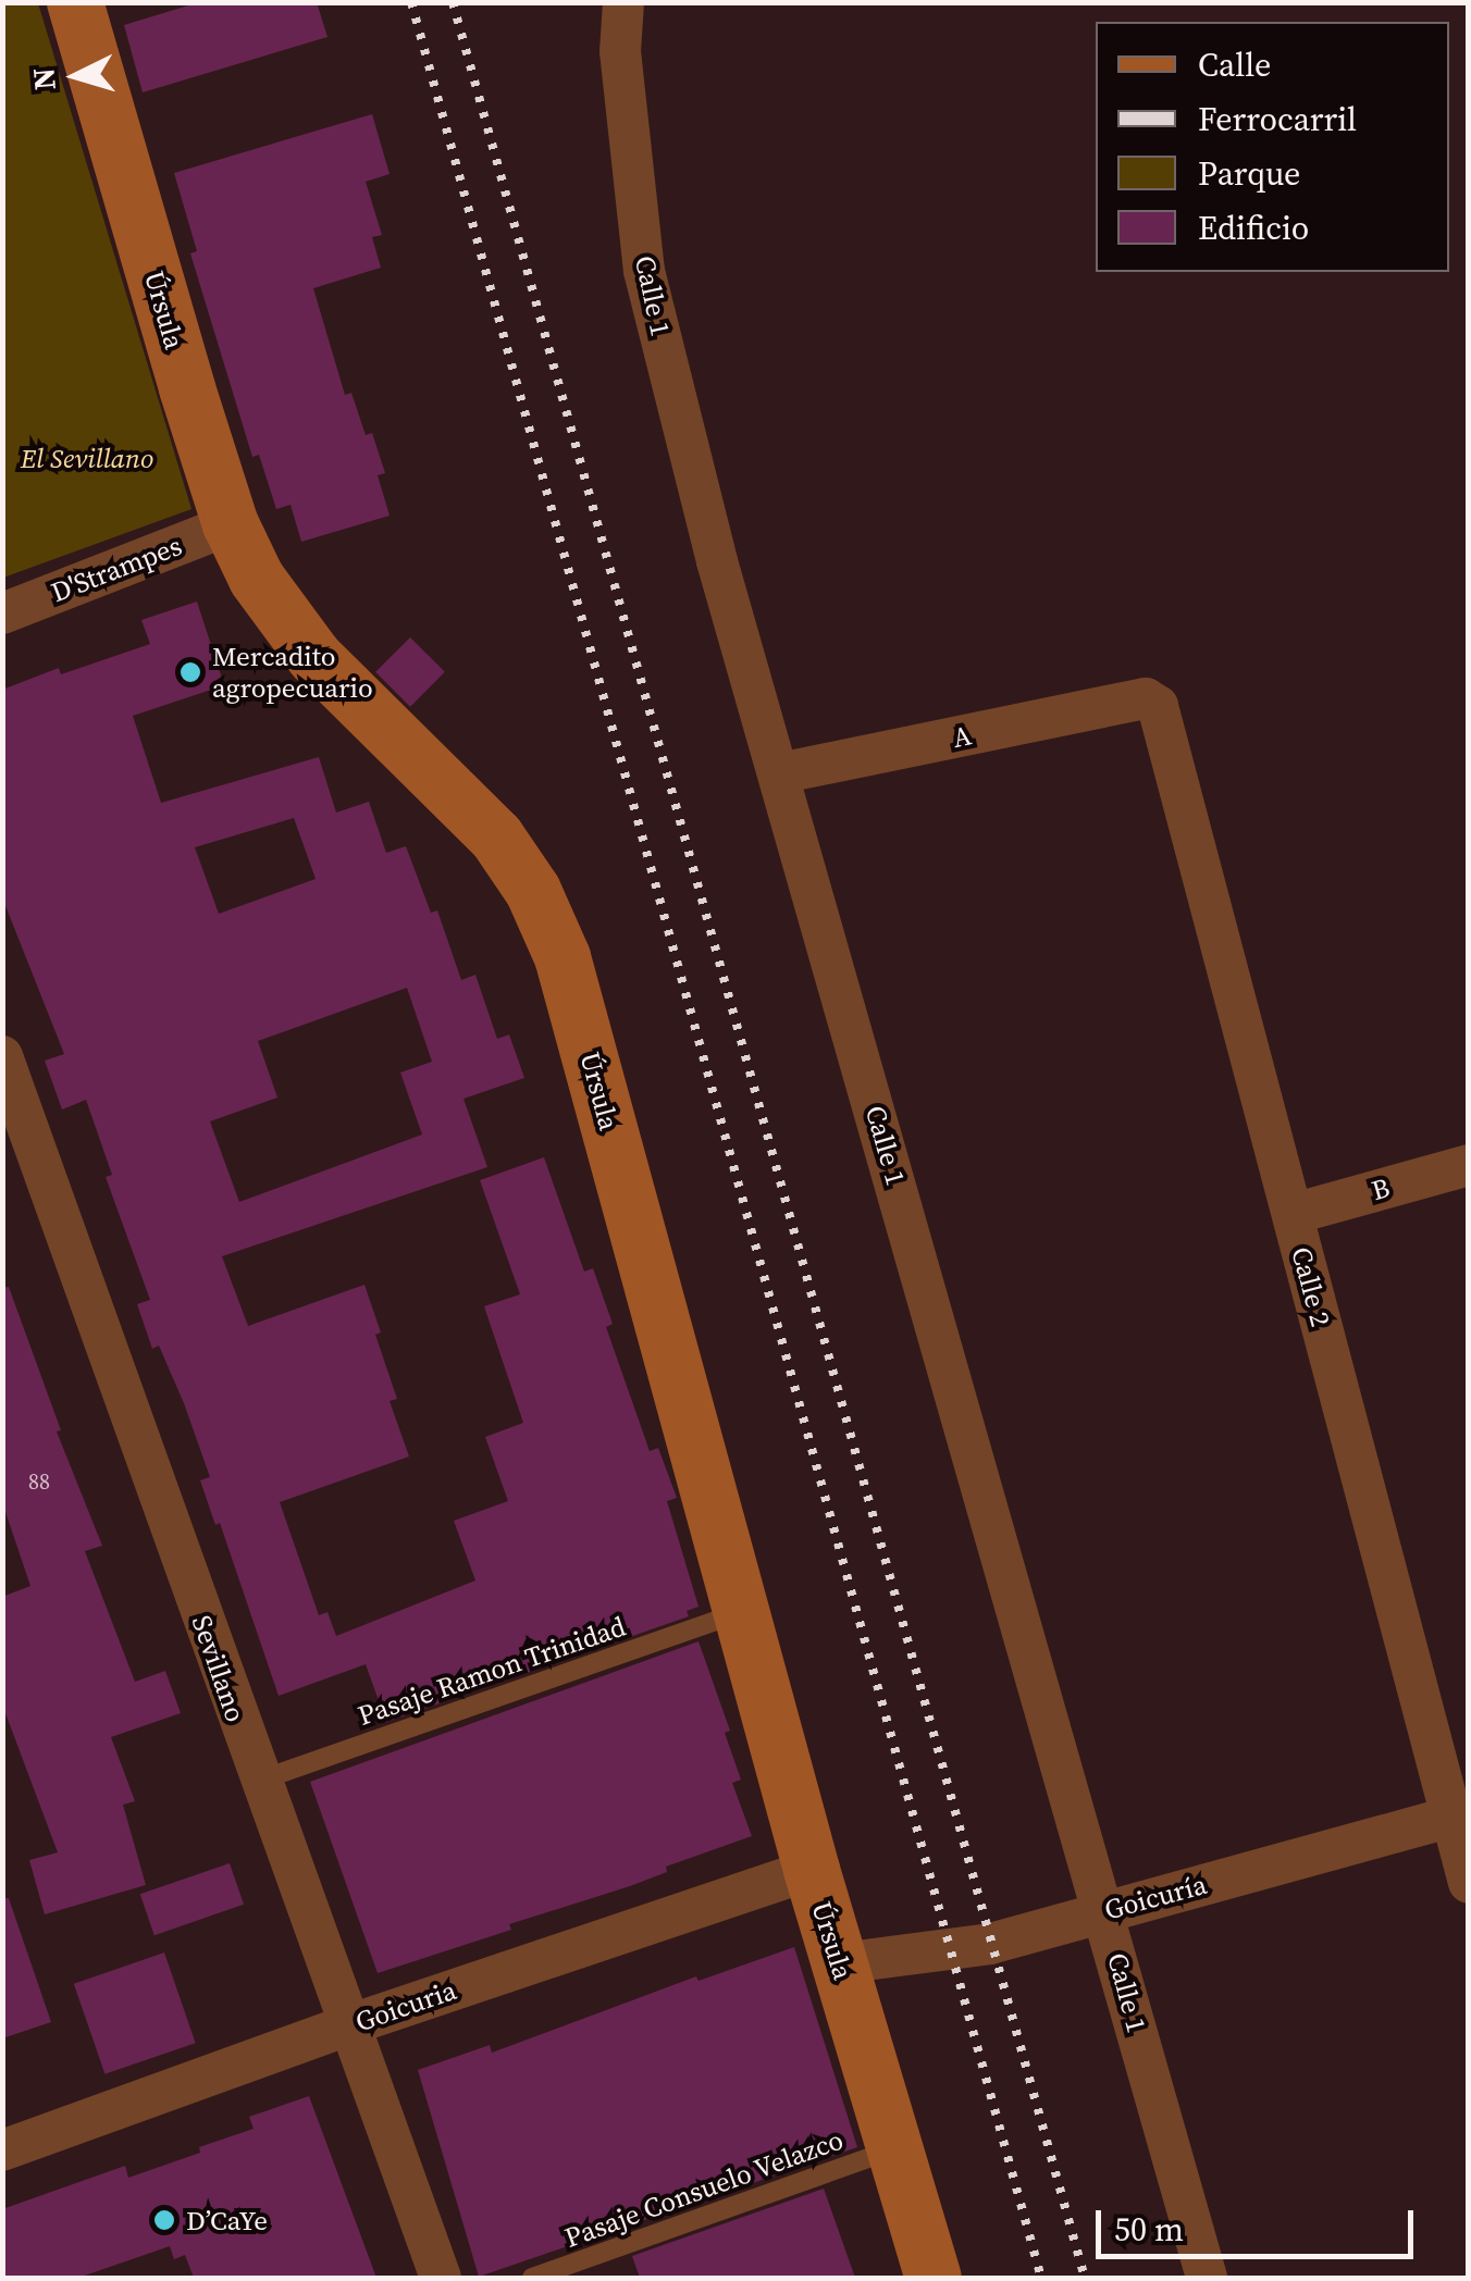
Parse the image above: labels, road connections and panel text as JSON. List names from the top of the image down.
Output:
{
  "streets": {
    "street": [
      "Calle 1",
      "Úrsula",
      "D'Strampes",
      "A",
      "B",
      "Calle 2",
      "Sevillano",
      "Goicuría",
      "Goicuria"
    ],
    "lane": ["Pasaje Ramon Trinidad", "Pasaje Consuelo Velazco"]
  },
  "crossings": [
    ["Calle 1", "A"],
    ["Calle 1", "Goicuría"],
    ["Úrsula", "D'Strampes"],
    ["Úrsula", "Pasaje Ramon Trinidad"],
    ["Úrsula", "Goicuría"],
    ["Úrsula", "Goicuria"],
    ["Úrsula", "Pasaje Consuelo Velazco"],
    ["A", "Calle 2"],
    ["B", "Calle 2"],
    ["Calle 2", "Goicuría"],
    ["Sevillano", "Pasaje Ramon Trinidad"],
    ["Sevillano", "Goicuria"]
  ],
  "parks": ["El Sevillano"],
  "places": ["Mercadito agropecuario", "D’CaYe"],
  "house_numbers": ["88"],
  "legend": [
    "Calle",
    "Ferrocarril",
    "Parque",
    "Edificio"
  ],
  "scale_bar": "50 m",
  "north": "left"
}
